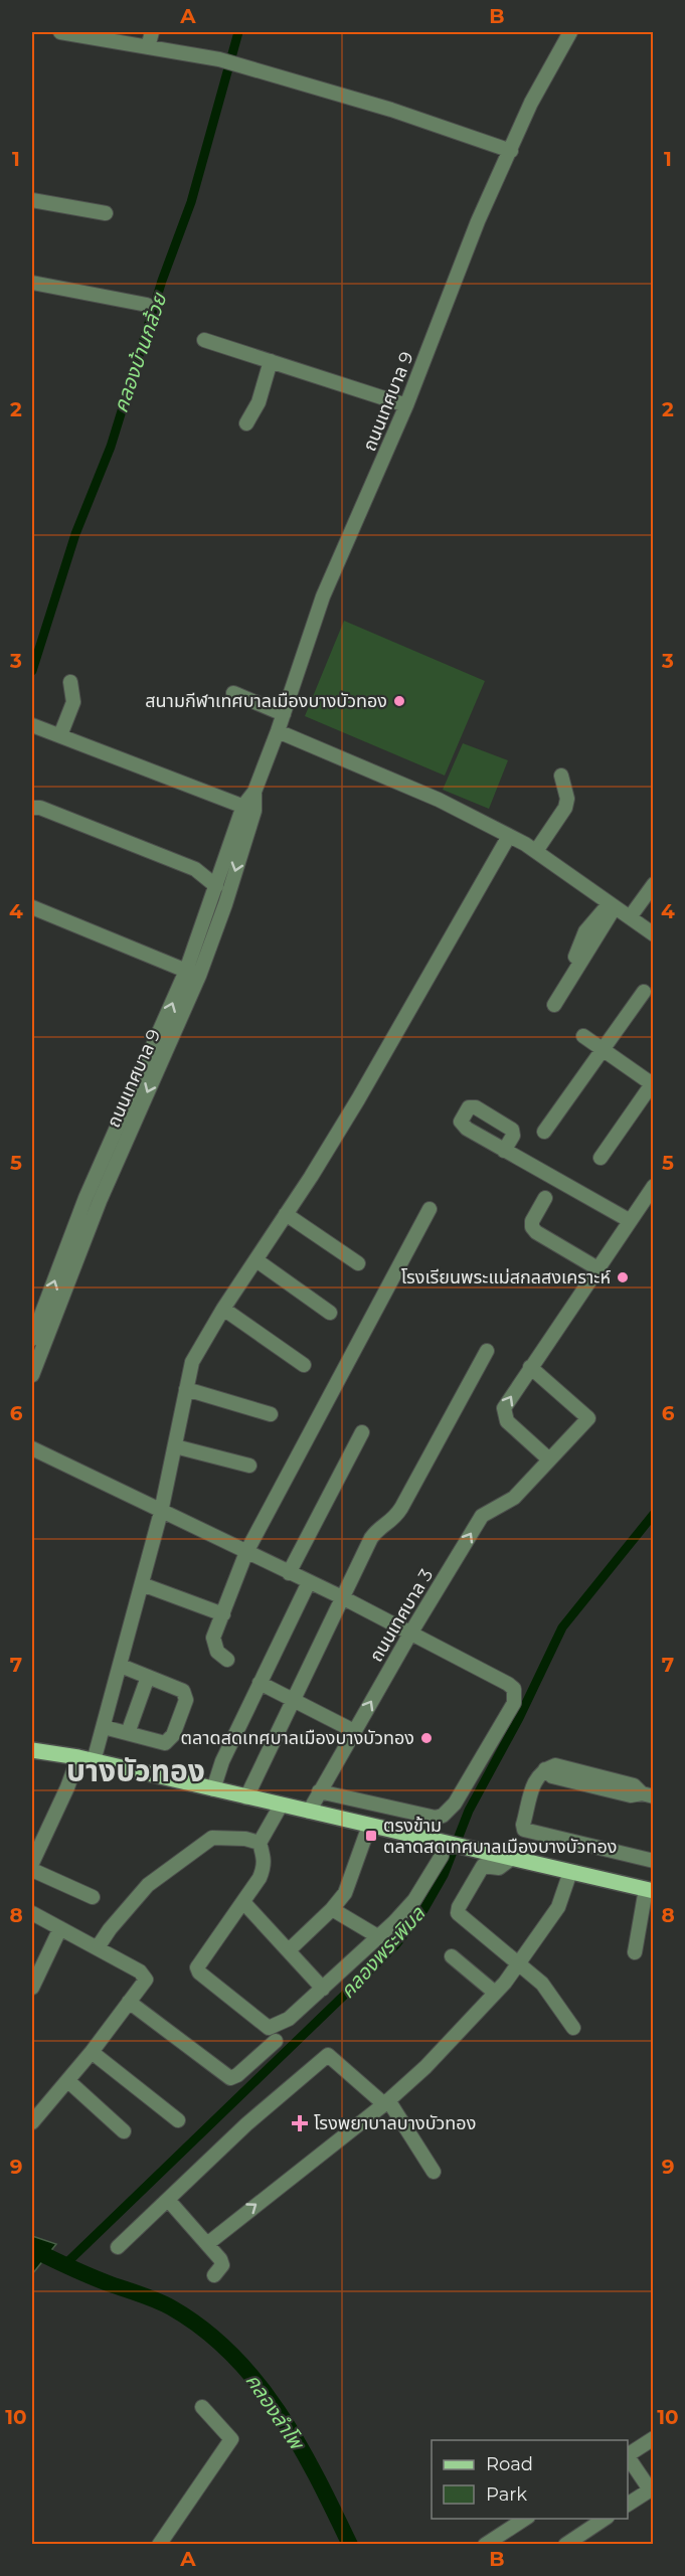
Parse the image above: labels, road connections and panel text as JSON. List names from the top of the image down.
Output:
{
  "streets": {
    "street": ["ถนนเทศบาล 9", "ถนนเทศบาล 3"]
  },
  "districts": ["บางบัวทอง"],
  "water": ["คลองบ้านกล้วย", "คลองพระพิมล", "คลองลำโพ"],
  "places": {
    "other": ["สนามกีฬาเทศบาลเมืองบางบัวทอง", "โรงเรียนพระแม่สกลสงเคราะห์", "ตลาดสดเทศบาลเมืองบางบัวทอง"],
    "transit": ["ตรงข้าม ตลาดสดเทศบาลเมืองบางบัวทอง"],
    "health": ["โรงพยาบาลบางบัวทอง"]
  },
  "legend": ["Road", "Park"],
  "grid": {
    "columns": ["A", "B"],
    "rows": [
      "1",
      "2",
      "3",
      "4",
      "5",
      "6",
      "7",
      "8",
      "9",
      "10"
    ]
  }
}
